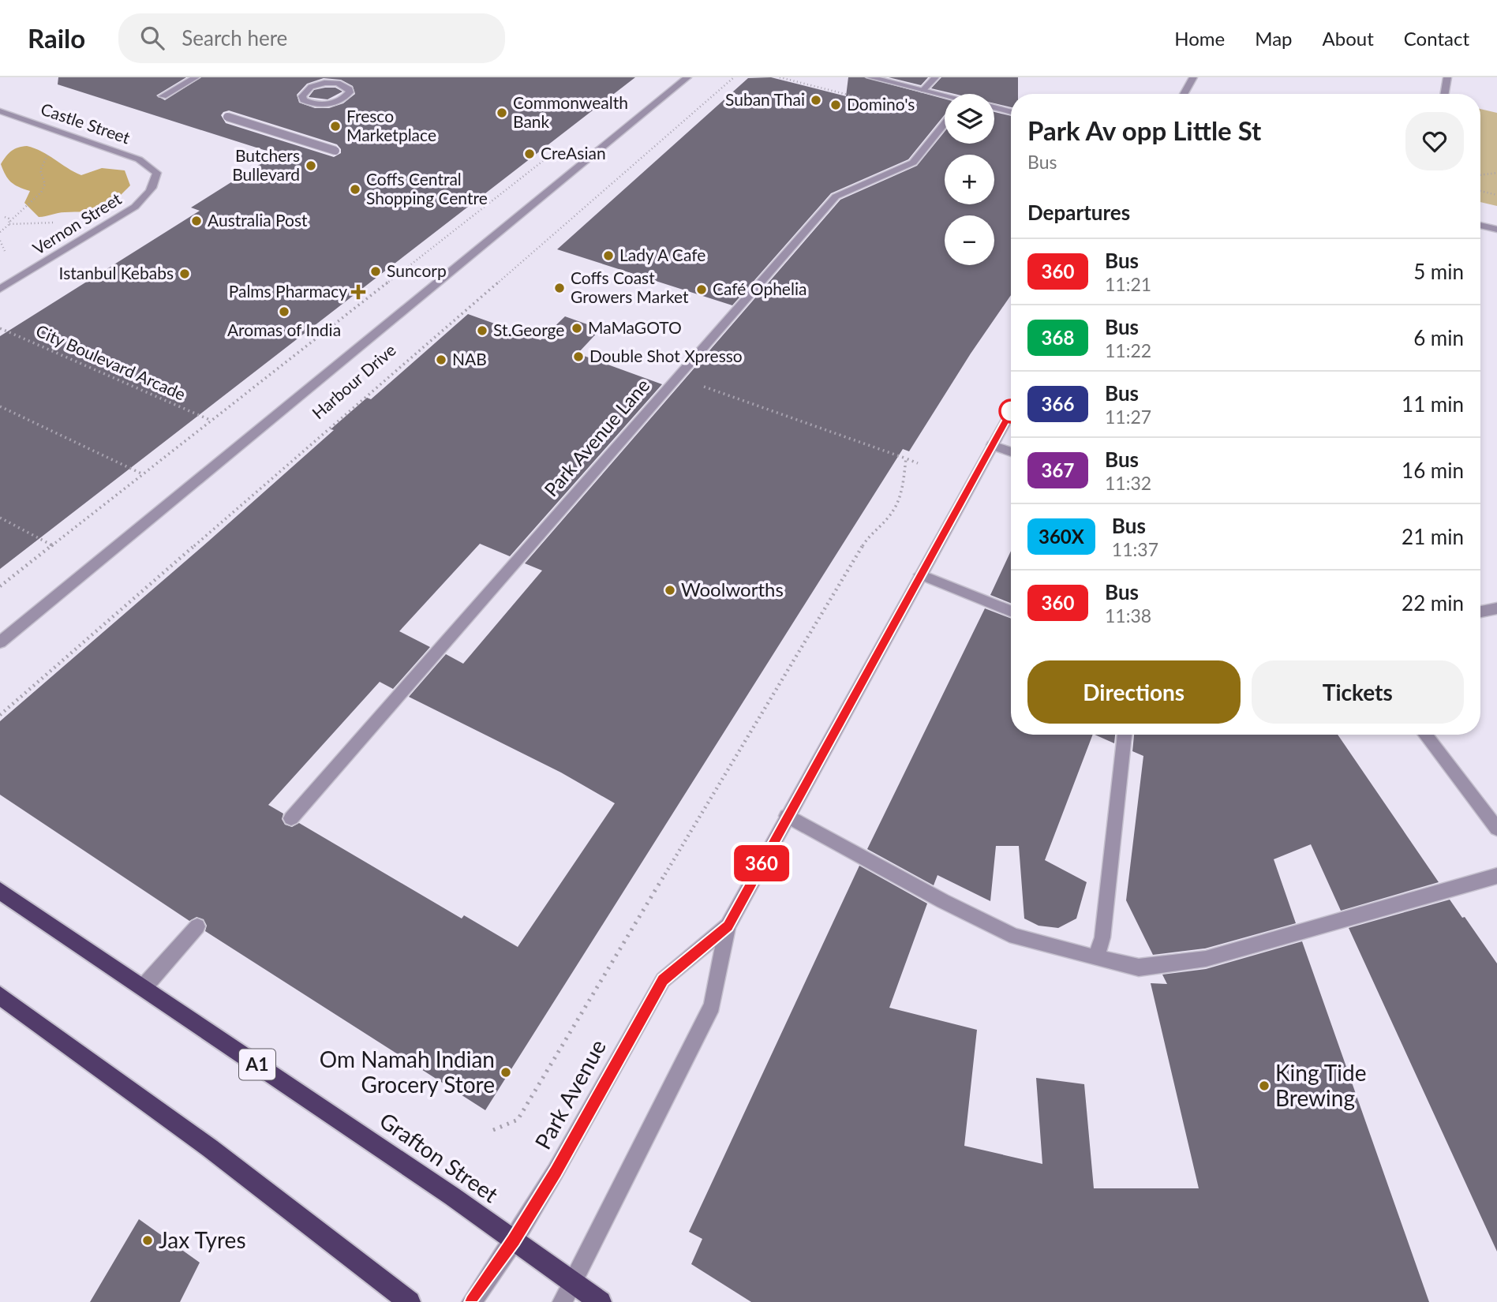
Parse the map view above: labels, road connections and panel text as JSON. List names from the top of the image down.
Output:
{
  "streets": {
    "highway": ["A1", "Grafton Street"],
    "street": [
      "Castle Street",
      "Vernon Street",
      "Harbour Drive",
      "Park Avenue Lane",
      "Park Avenue"
    ],
    "path": ["City Boulevard Arcade"]
  },
  "crossings": [
    ["Castle Street", "Vernon Street"],
    ["Park Avenue", "Grafton Street"]
  ],
  "places": {
    "other": [
      "Suban Thai",
      "Domino's",
      "Commonwealth Bank",
      "Fresco Marketplace",
      "CreAsian",
      "Butchers Bullevard",
      "Coffs Central Shopping Centre",
      "Australia Post",
      "Lady A Cafe",
      "Suncorp",
      "Istanbul Kebabs",
      "Coffs Coast Growers Market",
      "Café Ophelia",
      "Aromas of India",
      "MaMaGOTO",
      "St.George",
      "Double Shot Xpresso",
      "NAB",
      "Woolworths",
      "Om Namah Indian Grocery Store",
      "King Tide Brewing",
      "Jax Tyres"
    ],
    "health": ["Palms Pharmacy"]
  },
  "lines": ["bus line 360"],
  "page": {
    "header": "Railo",
    "search": "Search here",
    "nav": [
      "Home",
      "Map",
      "About",
      "Contact"
    ],
    "on_map": "360",
    "map_buttons": ["+", "−"],
    "heading": [
      ["Park Av opp Little St", "Bus"],
      "Departures"
    ],
    "list": [
      {
        "mark": "360",
        "name": "Bus",
        "note": "11:21",
        "value": "5 min"
      },
      {
        "mark": "368",
        "name": "Bus",
        "note": "11:22",
        "value": "6 min"
      },
      {
        "mark": "366",
        "name": "Bus",
        "note": "11:27",
        "value": "11 min"
      },
      {
        "mark": "367",
        "name": "Bus",
        "note": "11:32",
        "value": "16 min"
      },
      {
        "mark": "360X",
        "name": "Bus",
        "note": "11:37",
        "value": "21 min"
      },
      {
        "mark": "360",
        "name": "Bus",
        "note": "11:38",
        "value": "22 min"
      }
    ],
    "buttons": ["Directions", "Tickets"]
  }
}
